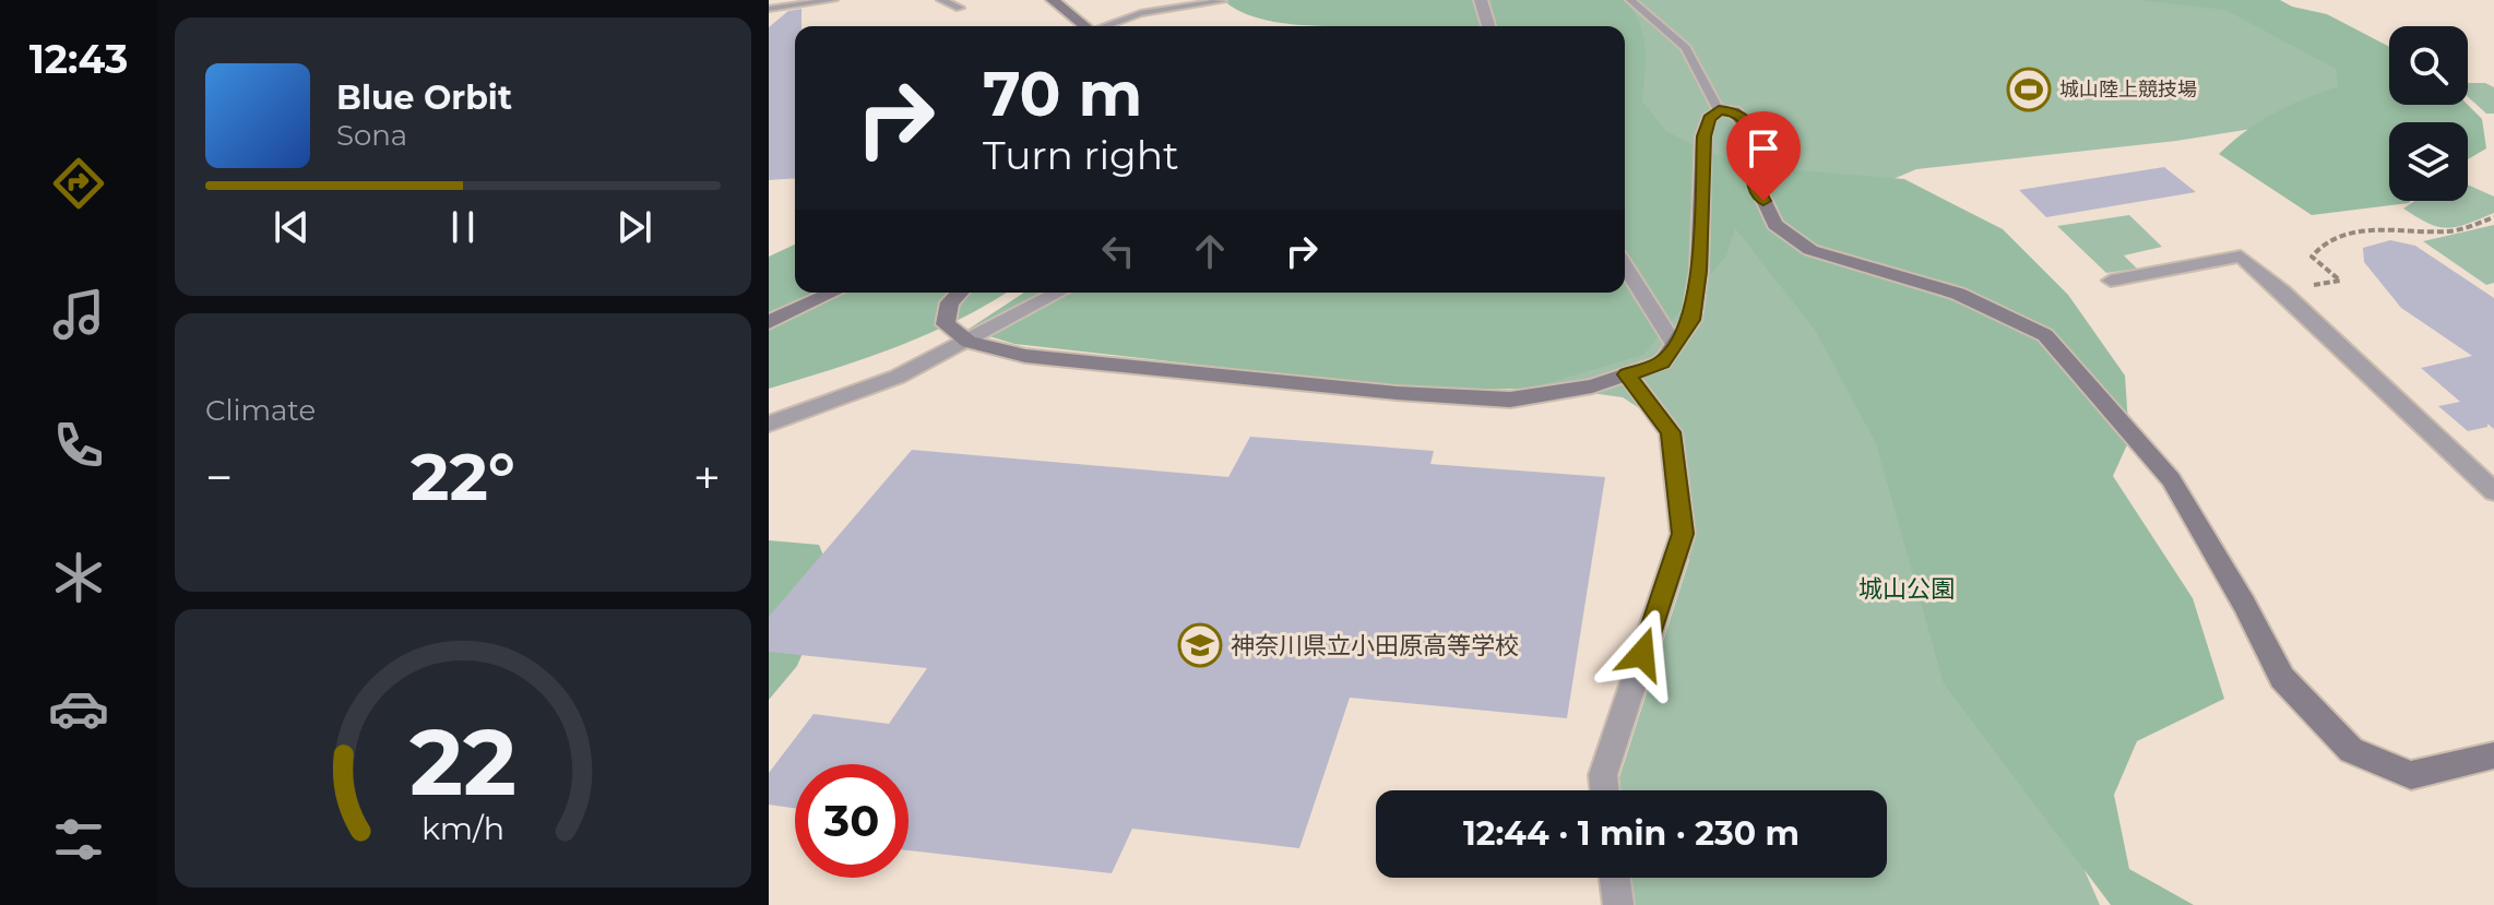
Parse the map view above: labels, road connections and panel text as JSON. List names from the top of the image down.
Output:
{
  "parks": ["城山公園"],
  "places": {
    "sports": ["城山陸上競技場"],
    "school or university": ["神奈川県立小田原高等学校"]
  },
  "page": {
    "tabs": "12:43",
    "turn": ["70 m", "Turn right"],
    "song": ["Blue Orbit", "Sona"],
    "tile": "Climate",
    "heat": ["−", "22°", "+"],
    "limit": "30",
    "trip": "12:44 · 1 min · 230 m",
    "gauge": ["22", "km/h"]
  }
}
